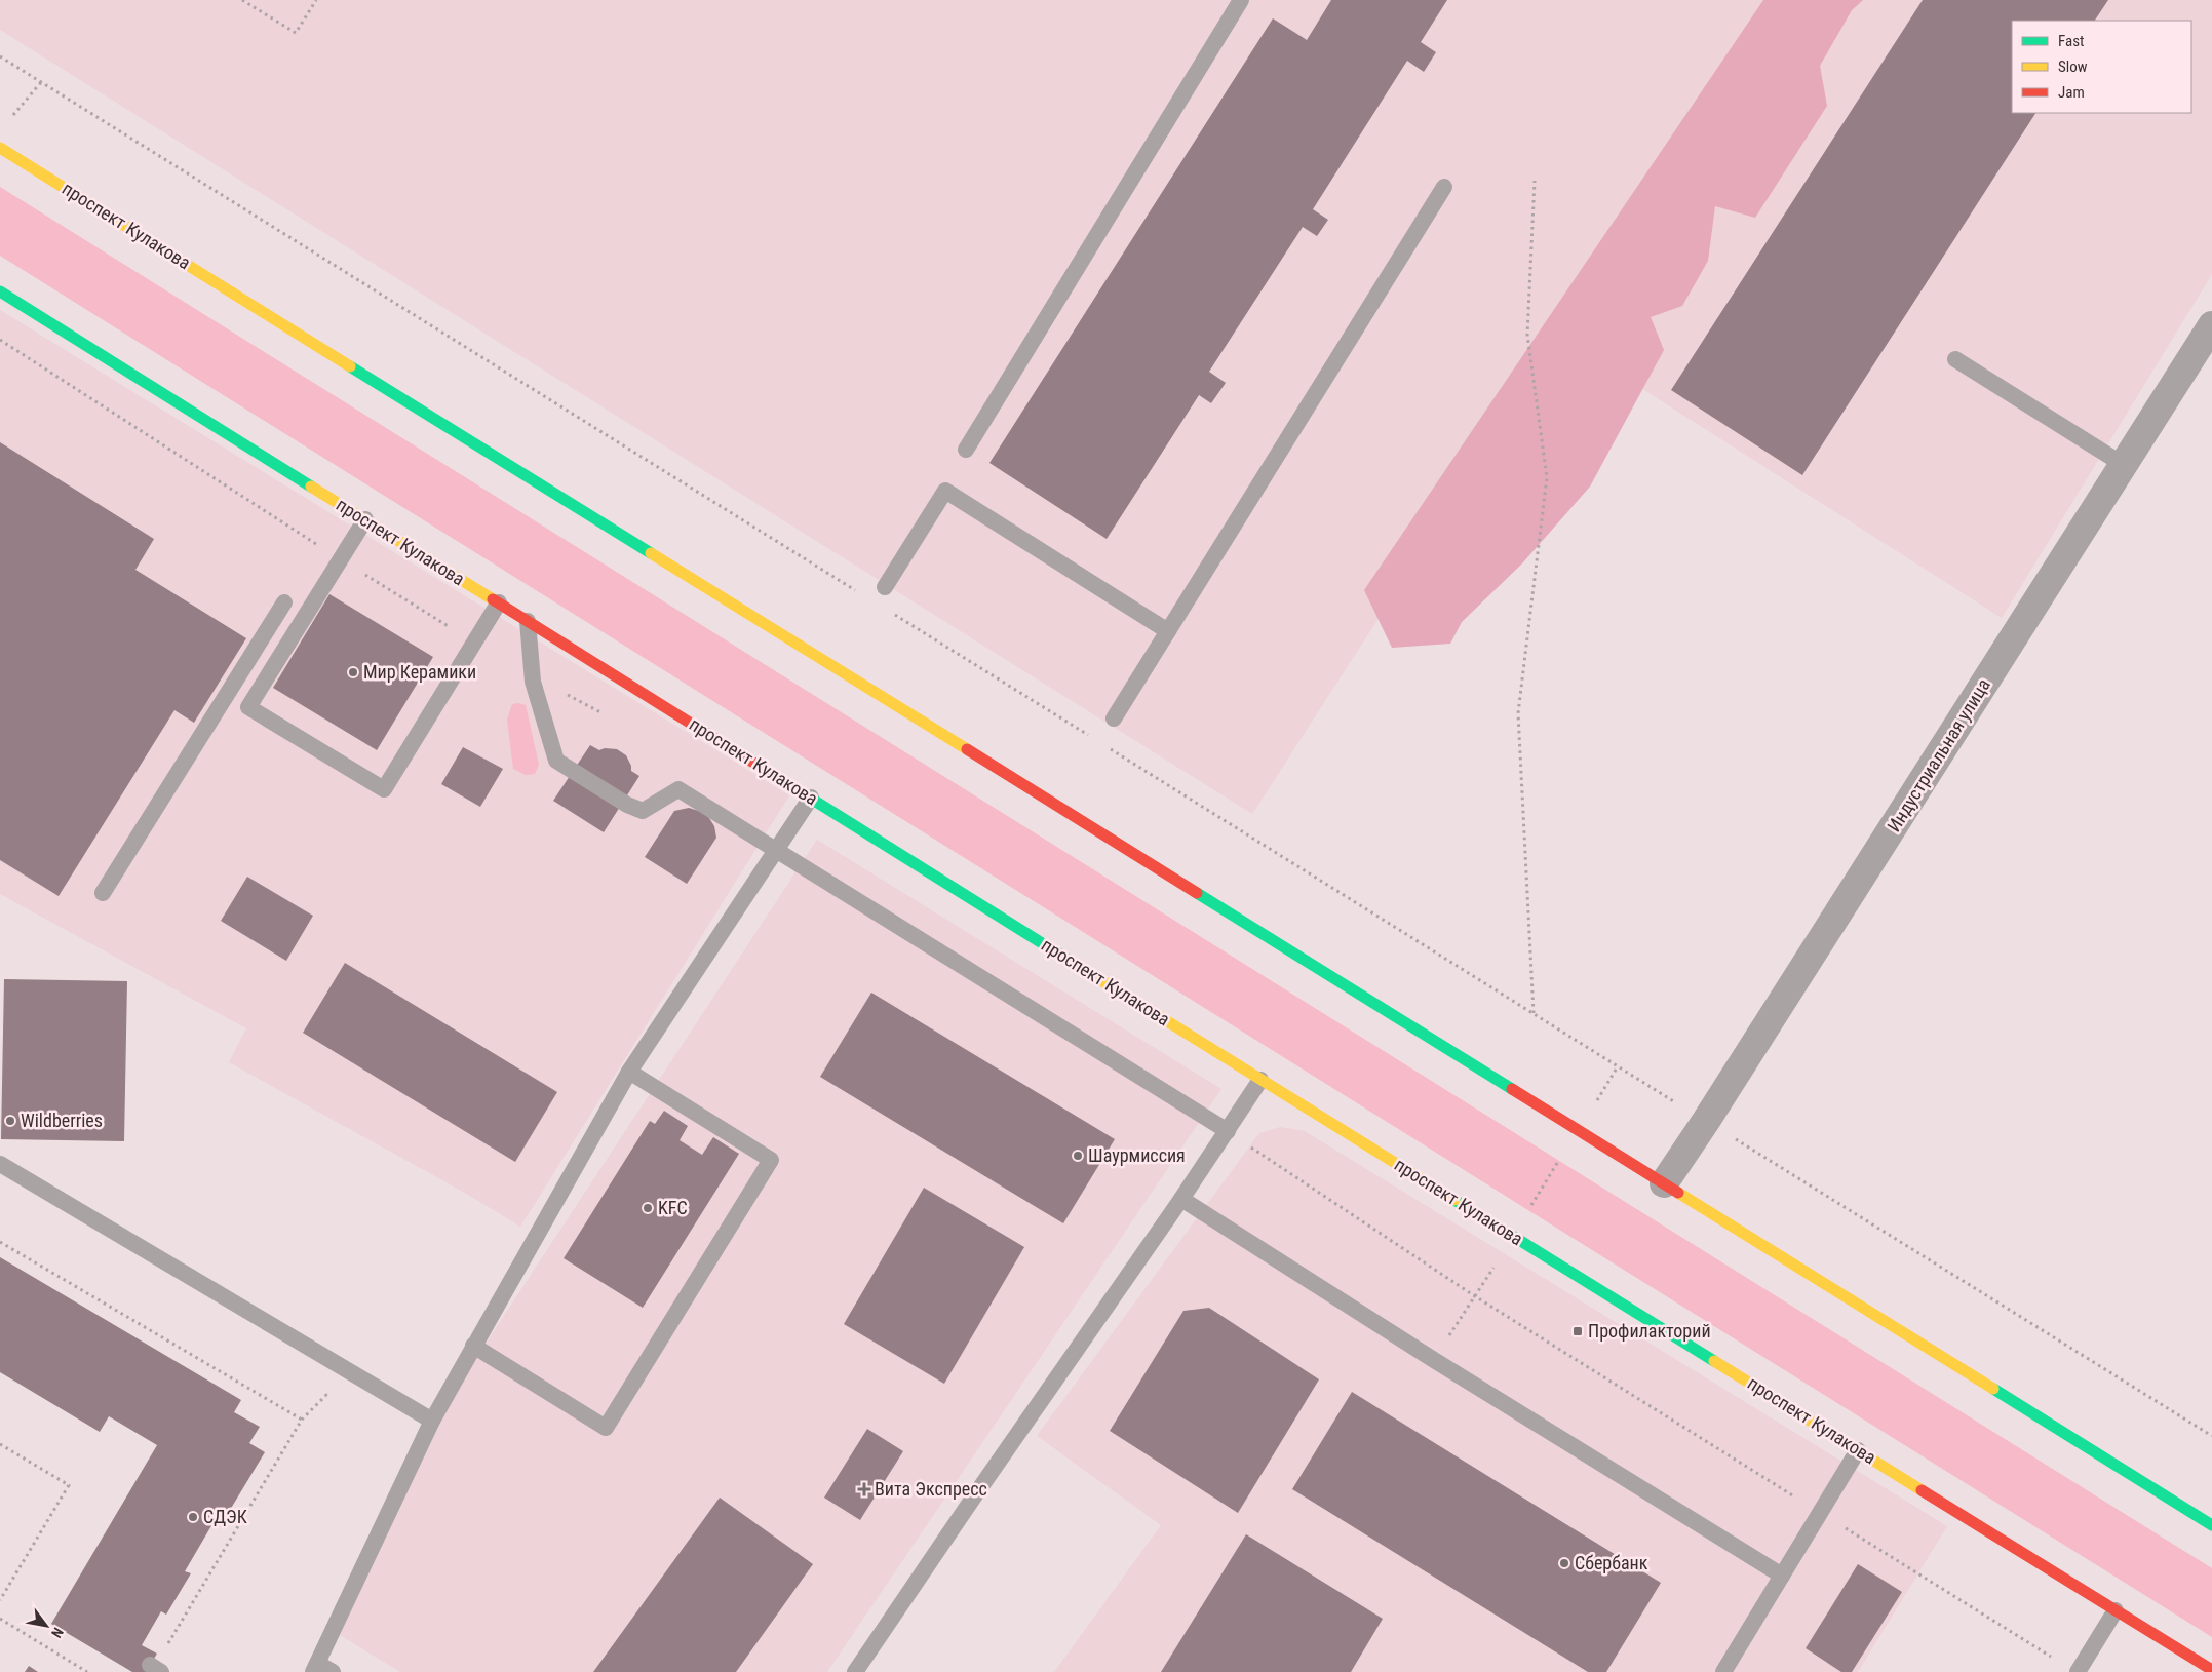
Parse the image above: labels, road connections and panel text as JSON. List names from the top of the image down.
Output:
{
  "streets": {
    "main road": ["проспект Кулакова"],
    "street": ["Индустриальная улица"]
  },
  "crossings": [
    ["проспект Кулакова", "Индустриальная улица"]
  ],
  "places": {
    "other": [
      "Мир Керамики",
      "Wildberries",
      "Шаурмиссия",
      "KFC",
      "СДЭК",
      "Сбербанк"
    ],
    "transit": ["Профилакторий"],
    "health": ["Вита Экспресс"]
  },
  "legend": ["Fast", "Slow", "Jam"],
  "north": "bottom right"
}
